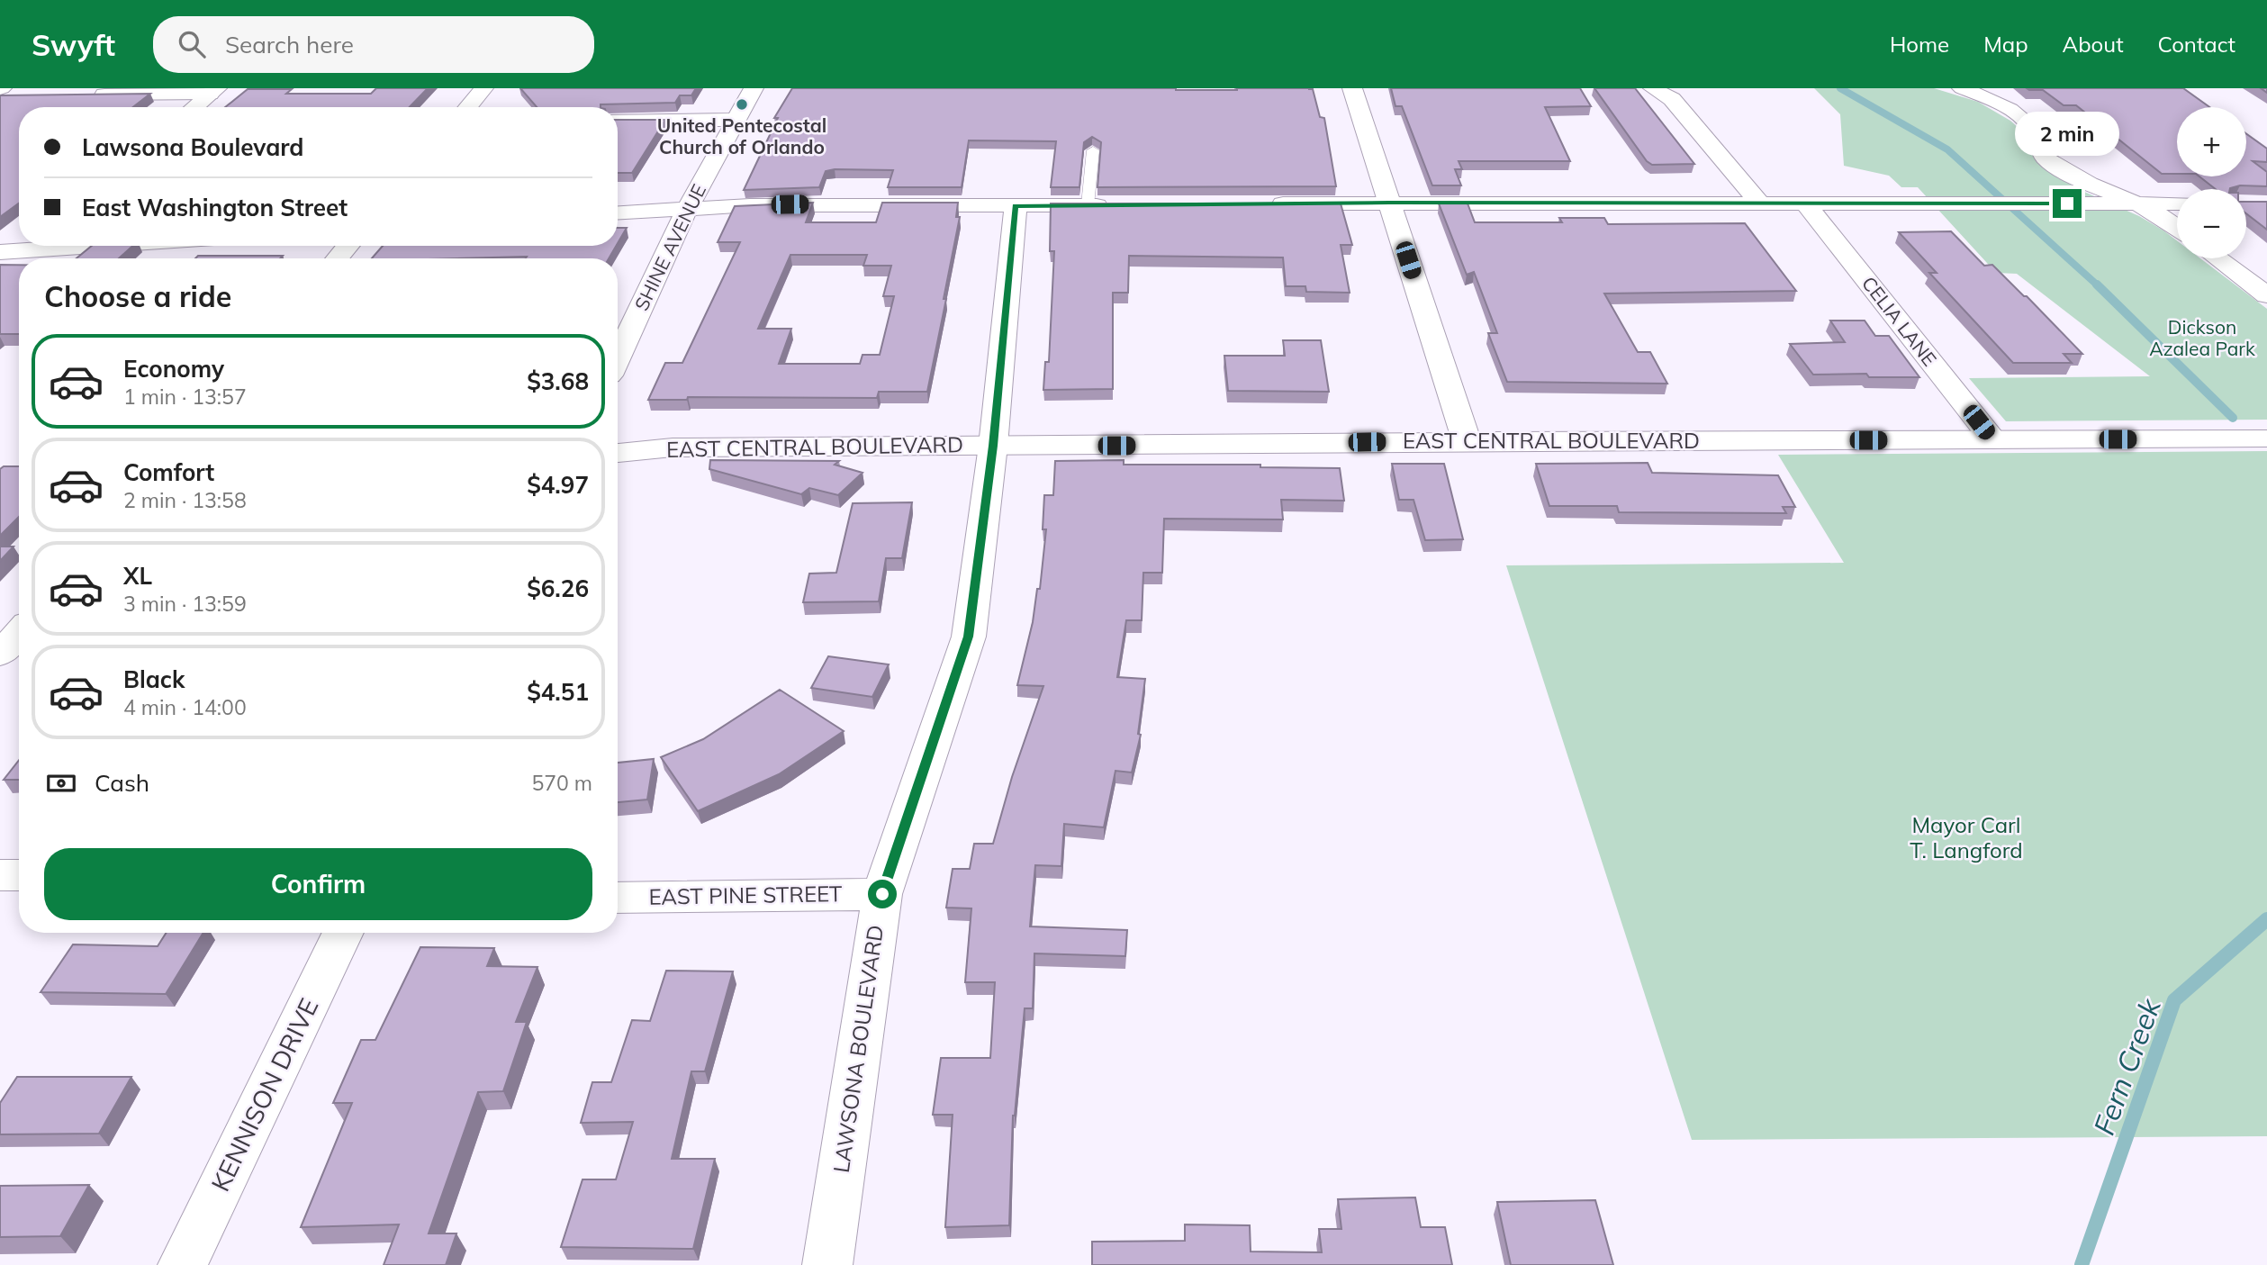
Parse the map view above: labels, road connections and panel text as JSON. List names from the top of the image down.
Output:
{
  "streets": {
    "street": [
      "SHINE AVENUE",
      "CELIA LANE",
      "EAST CENTRAL BOULEVARD",
      "EAST PINE STREET",
      "LAWSONA BOULEVARD",
      "KENNISON DRIVE"
    ]
  },
  "crossings": [
    ["CELIA LANE", "EAST CENTRAL BOULEVARD"],
    ["EAST CENTRAL BOULEVARD", "LAWSONA BOULEVARD"],
    ["EAST PINE STREET", "LAWSONA BOULEVARD"]
  ],
  "water": ["Fern Creek"],
  "parks": ["Dickson Azalea Park", "Mayor Carl T. Langford"],
  "places": ["United Pentecostal Church of Orlando"],
  "page": {
    "header": "Swyft",
    "search": "Search here",
    "nav": [
      "Home",
      "Map",
      "About",
      "Contact"
    ],
    "map_buttons": ["+", "−"],
    "banner": ["Lawsona Boulevard", "East Washington Street"],
    "bubble": "2 min",
    "heading": "Choose a ride",
    "list": [
      {
        "name": "Economy",
        "note": "1 min · 13:57",
        "value": "$3.68"
      },
      {
        "name": "Comfort",
        "note": "2 min · 13:58",
        "value": "$4.97"
      },
      {
        "name": "XL",
        "note": "3 min · 13:59",
        "value": "$6.26"
      },
      {
        "name": "Black",
        "note": "4 min · 14:00",
        "value": "$4.51"
      }
    ],
    "pay": ["Cash", "570 m"],
    "buttons": "Confirm"
  }
}
